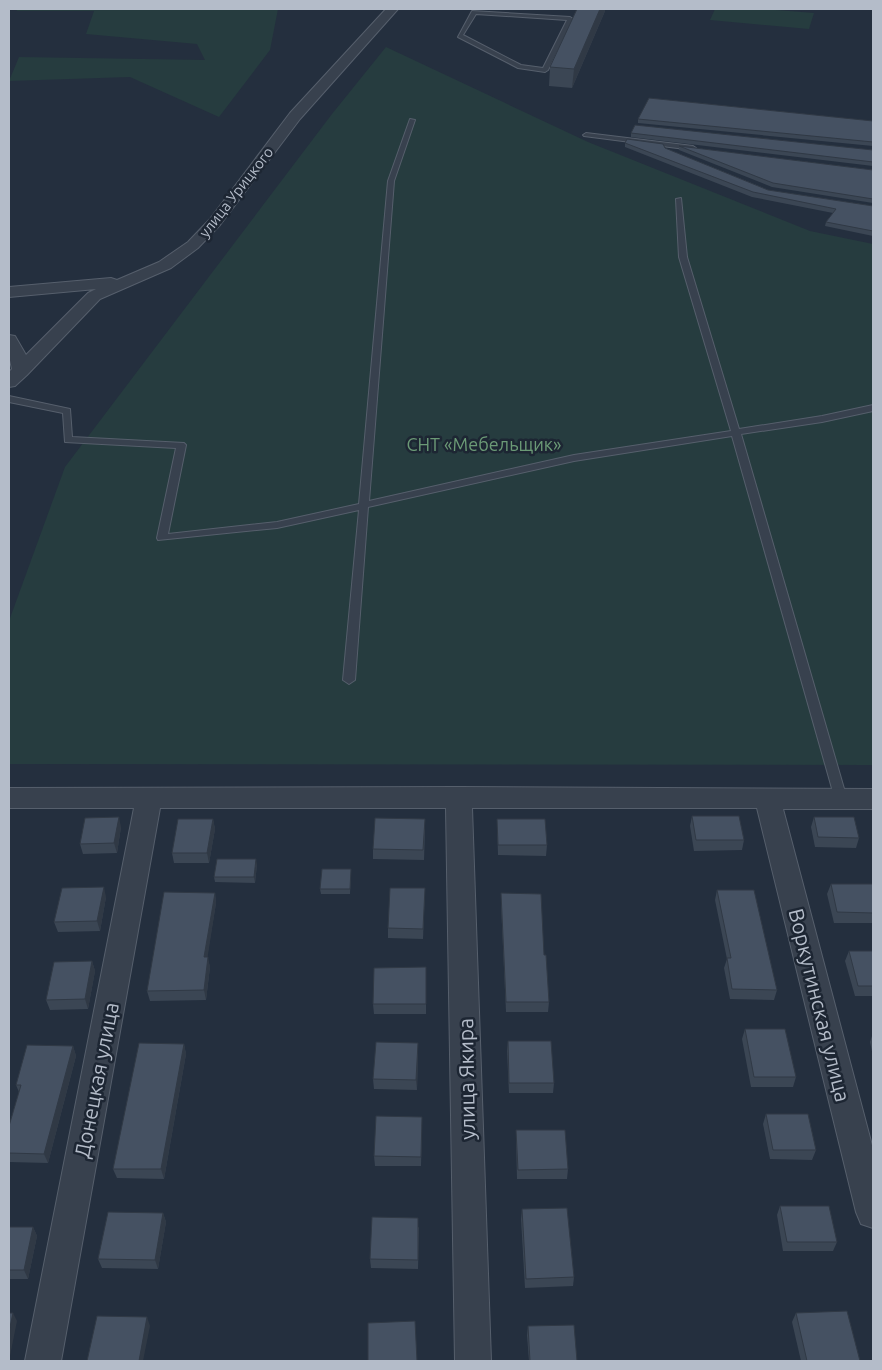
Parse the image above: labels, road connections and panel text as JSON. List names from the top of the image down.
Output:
{
  "streets": {
    "street": [
      "улица Урицкого",
      "Воркутинская улица",
      "улица Якира",
      "Донецкая улица"
    ]
  },
  "parks": ["СНТ «Мебельщик»"]
}
